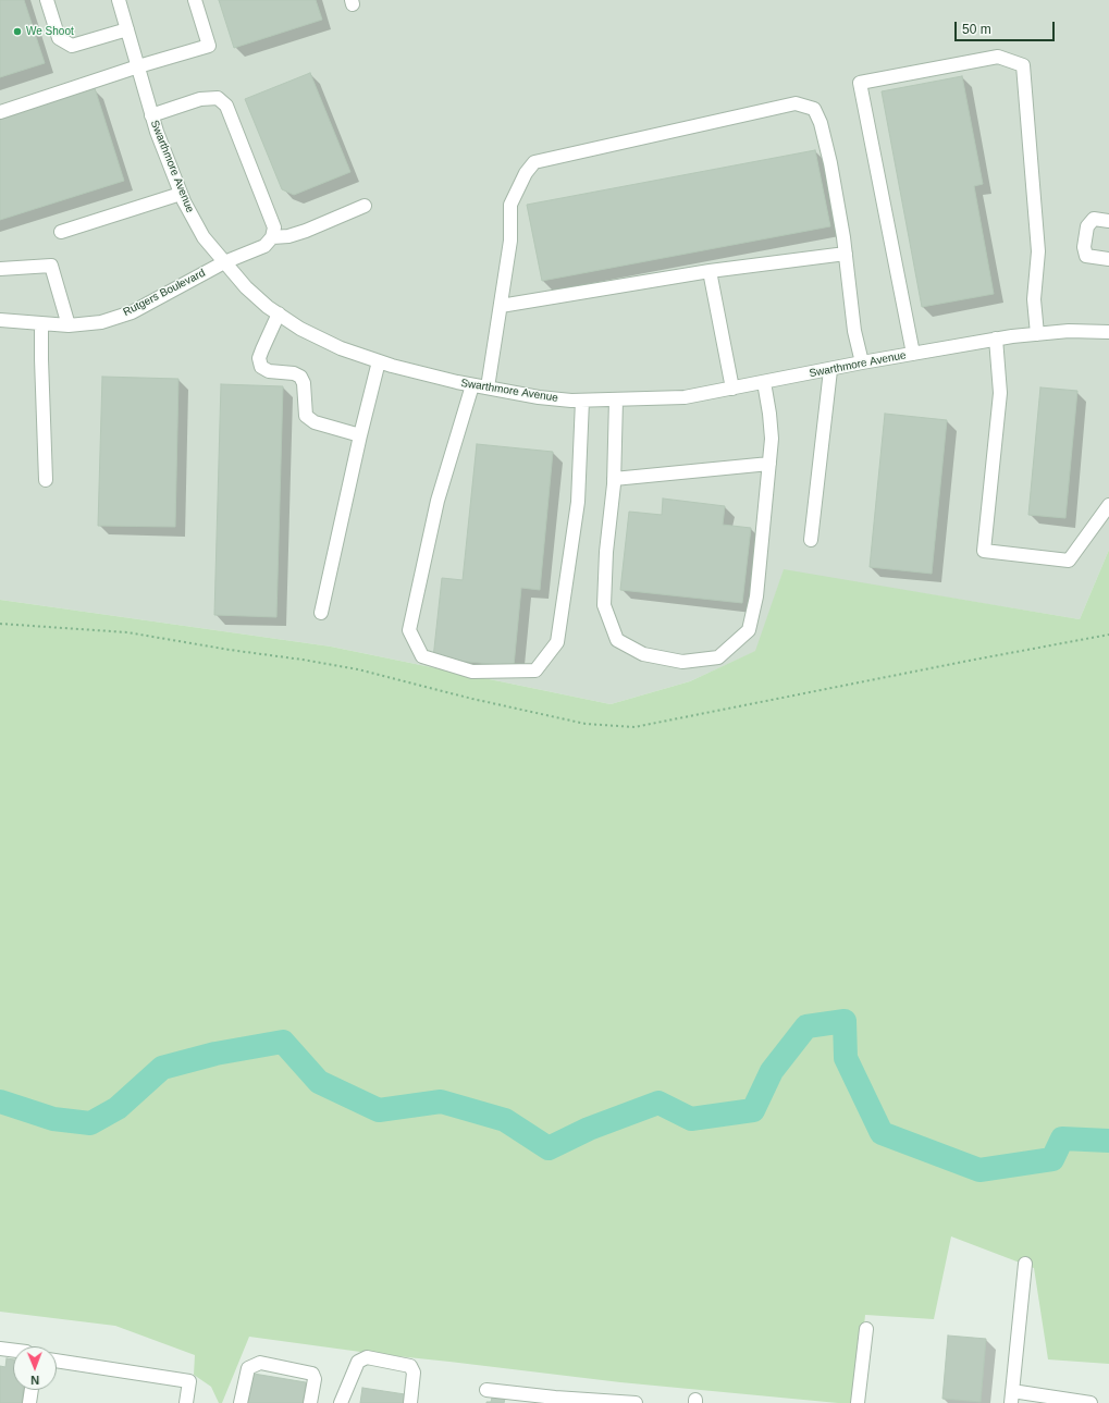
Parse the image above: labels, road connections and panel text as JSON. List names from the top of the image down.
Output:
{
  "streets": {
    "street": ["Swarthmore Avenue", "Rutgers Boulevard"]
  },
  "crossings": [
    ["Swarthmore Avenue", "Rutgers Boulevard"]
  ],
  "places": ["We Shoot"],
  "scale_bar": "50 m",
  "north": "bottom"
}
